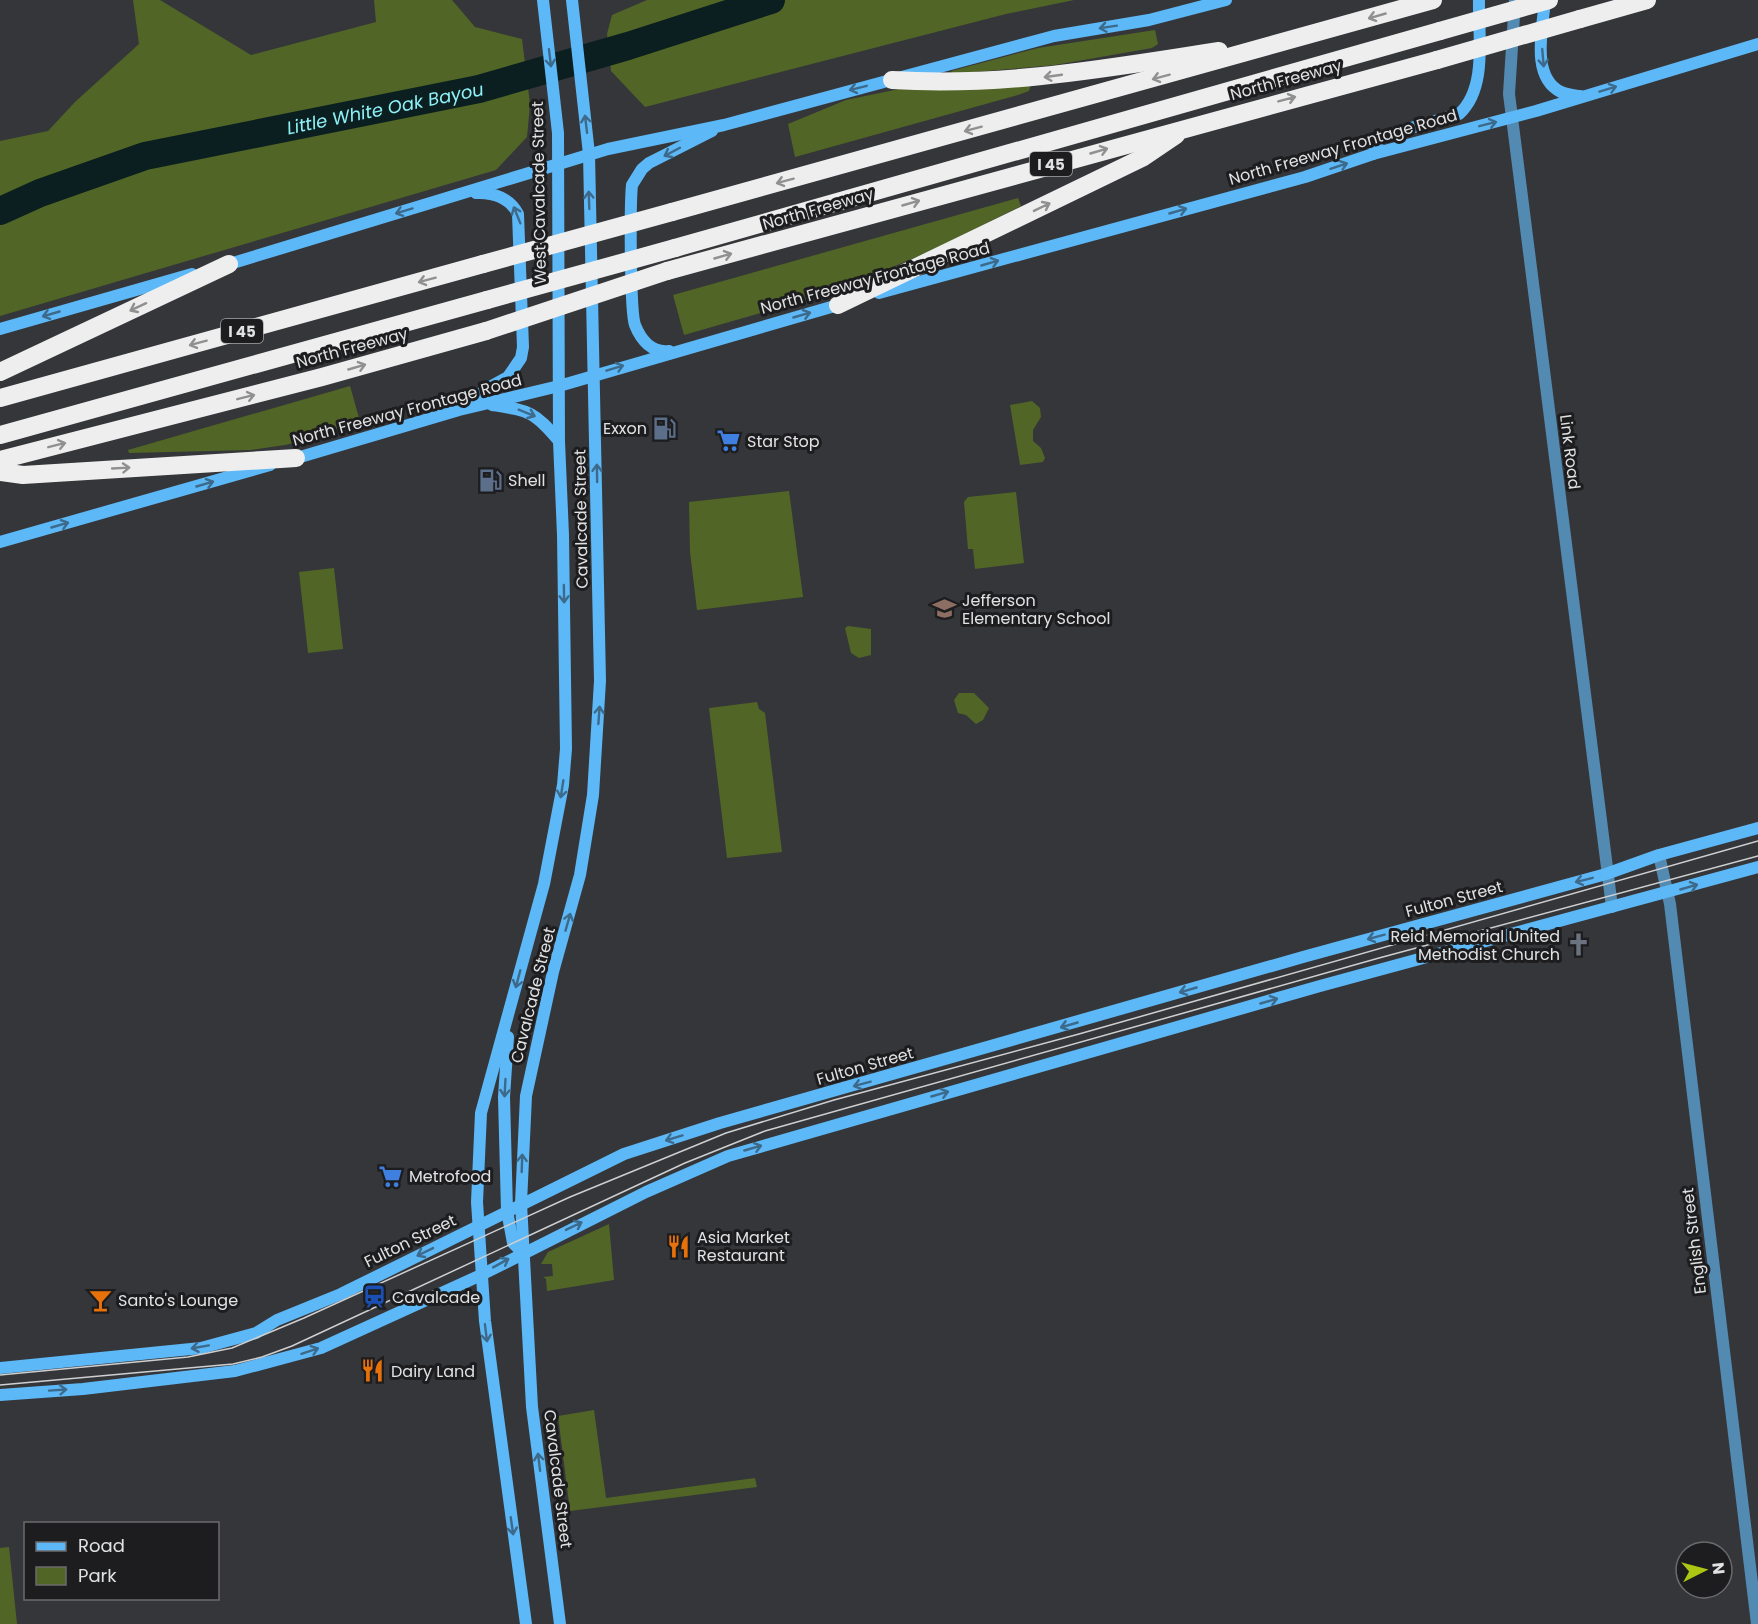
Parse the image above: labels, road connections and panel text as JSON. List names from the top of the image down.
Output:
{
  "streets": {
    "highway": ["North Freeway", "I 45"],
    "main road": [
      "North Freeway Frontage Road",
      "West Cavalcade Street",
      "Cavalcade Street",
      "Fulton Street"
    ],
    "street": ["Link Road", "English Street"]
  },
  "crossings": [
    ["North Freeway Frontage Road", "West Cavalcade Street"],
    ["North Freeway Frontage Road", "Link Road"],
    ["North Freeway Frontage Road", "Cavalcade Street"],
    ["West Cavalcade Street", "Cavalcade Street"],
    ["Link Road", "Fulton Street"],
    ["Cavalcade Street", "Fulton Street"],
    ["Fulton Street", "English Street"]
  ],
  "one_way": ["North Freeway Frontage Road"],
  "water": ["Little White Oak Bayou"],
  "places": {
    "fuel station": ["Exxon", "Shell"],
    "supermarket": ["Star Stop", "Metrofood"],
    "school or university": ["Jefferson Elementary School"],
    "church": ["Reid Memorial United Methodist Church"],
    "restaurant": ["Asia Market Restaurant", "Dairy Land"],
    "station": ["Cavalcade"],
    "bar": ["Santo's Lounge"]
  },
  "legend": ["Road", "Park"],
  "north": "right"
}
